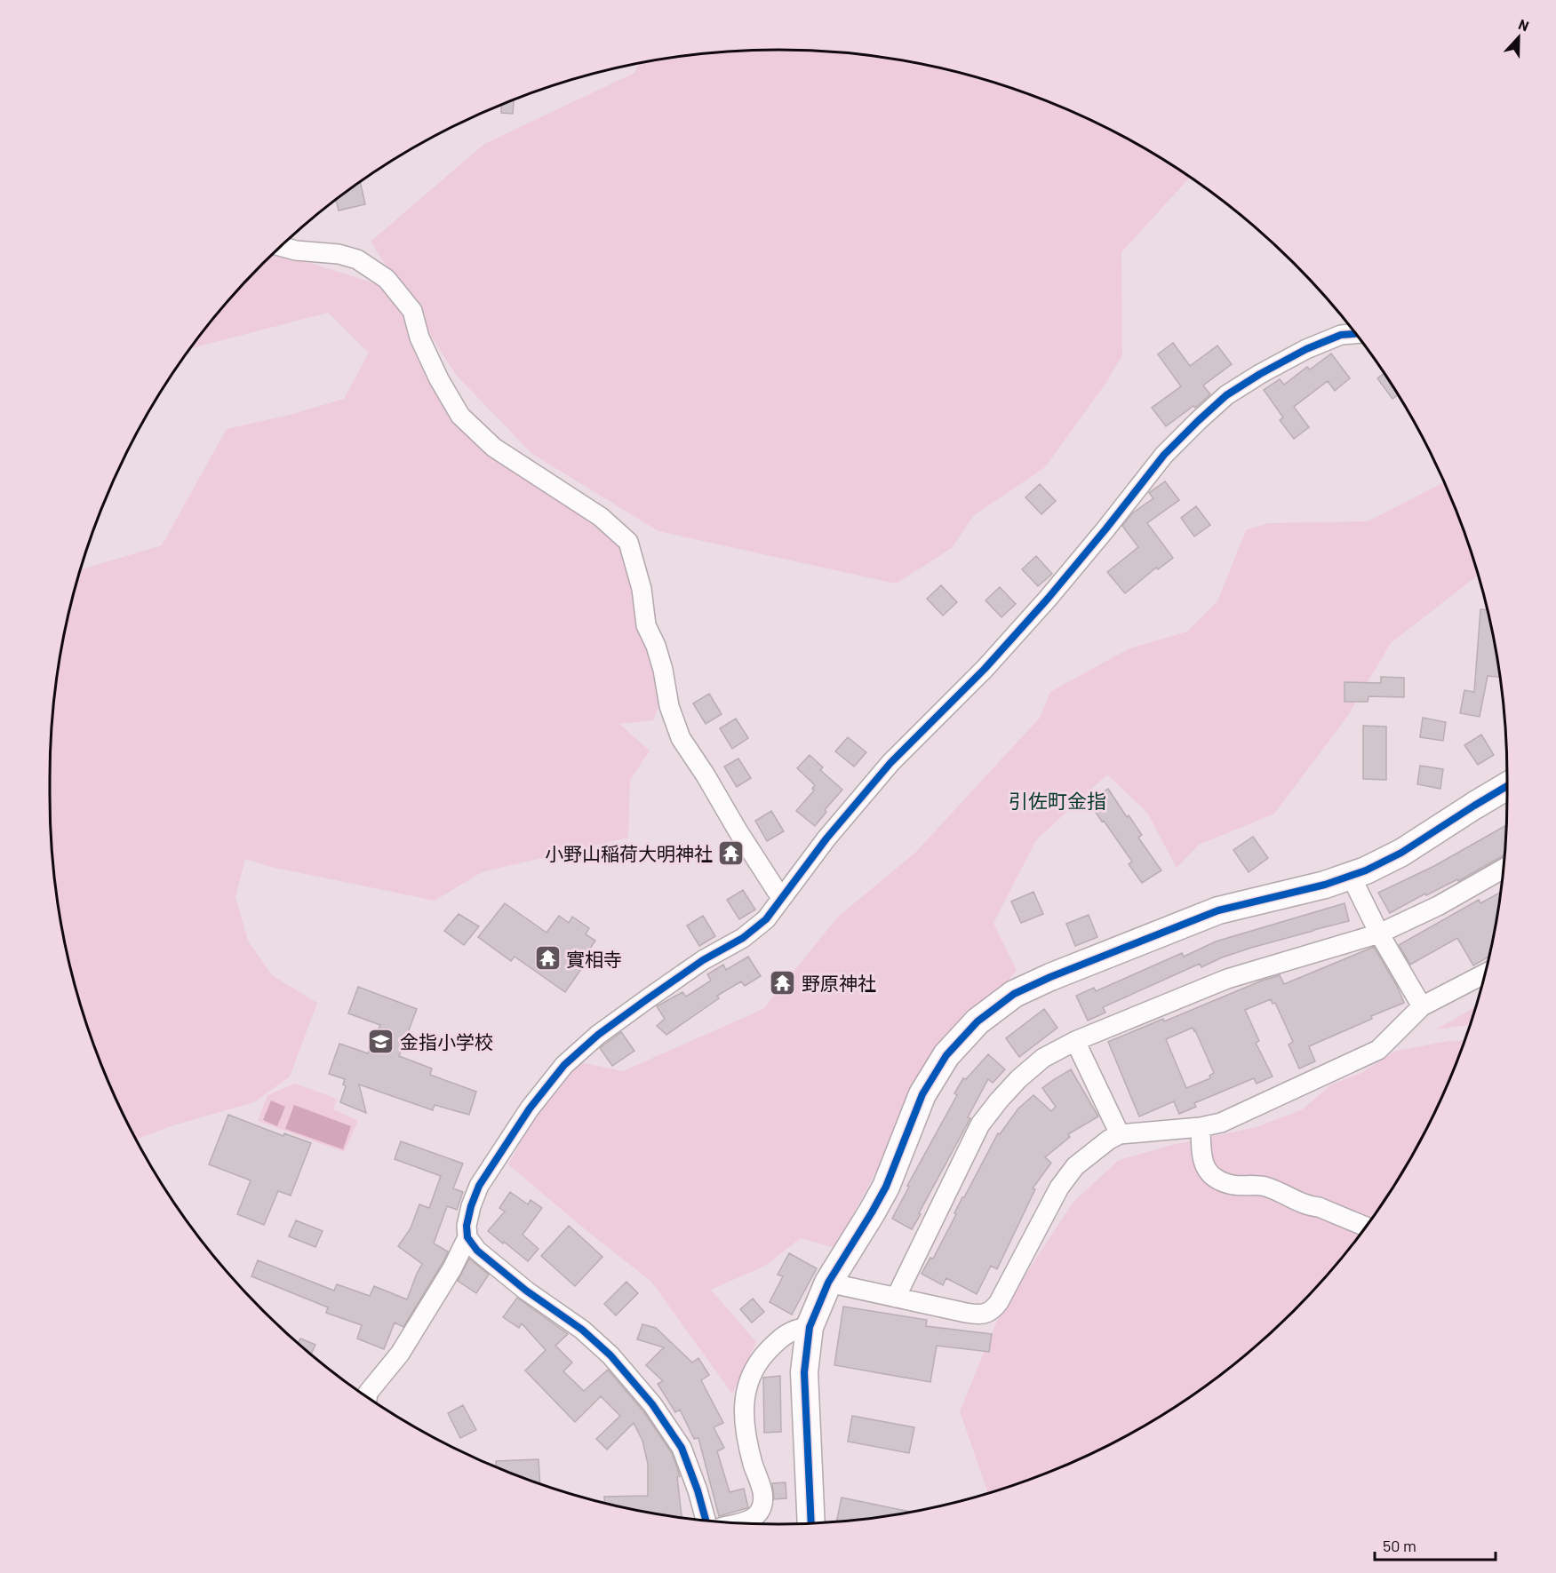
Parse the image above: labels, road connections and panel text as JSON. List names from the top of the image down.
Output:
{
  "districts": ["引佐町金指"],
  "places": {
    "temple": ["小野山稲荷大明神社", "實相寺", "野原神社"],
    "school or university": ["金指小学校"]
  },
  "scale_bar": "50 m",
  "north": "top"
}
